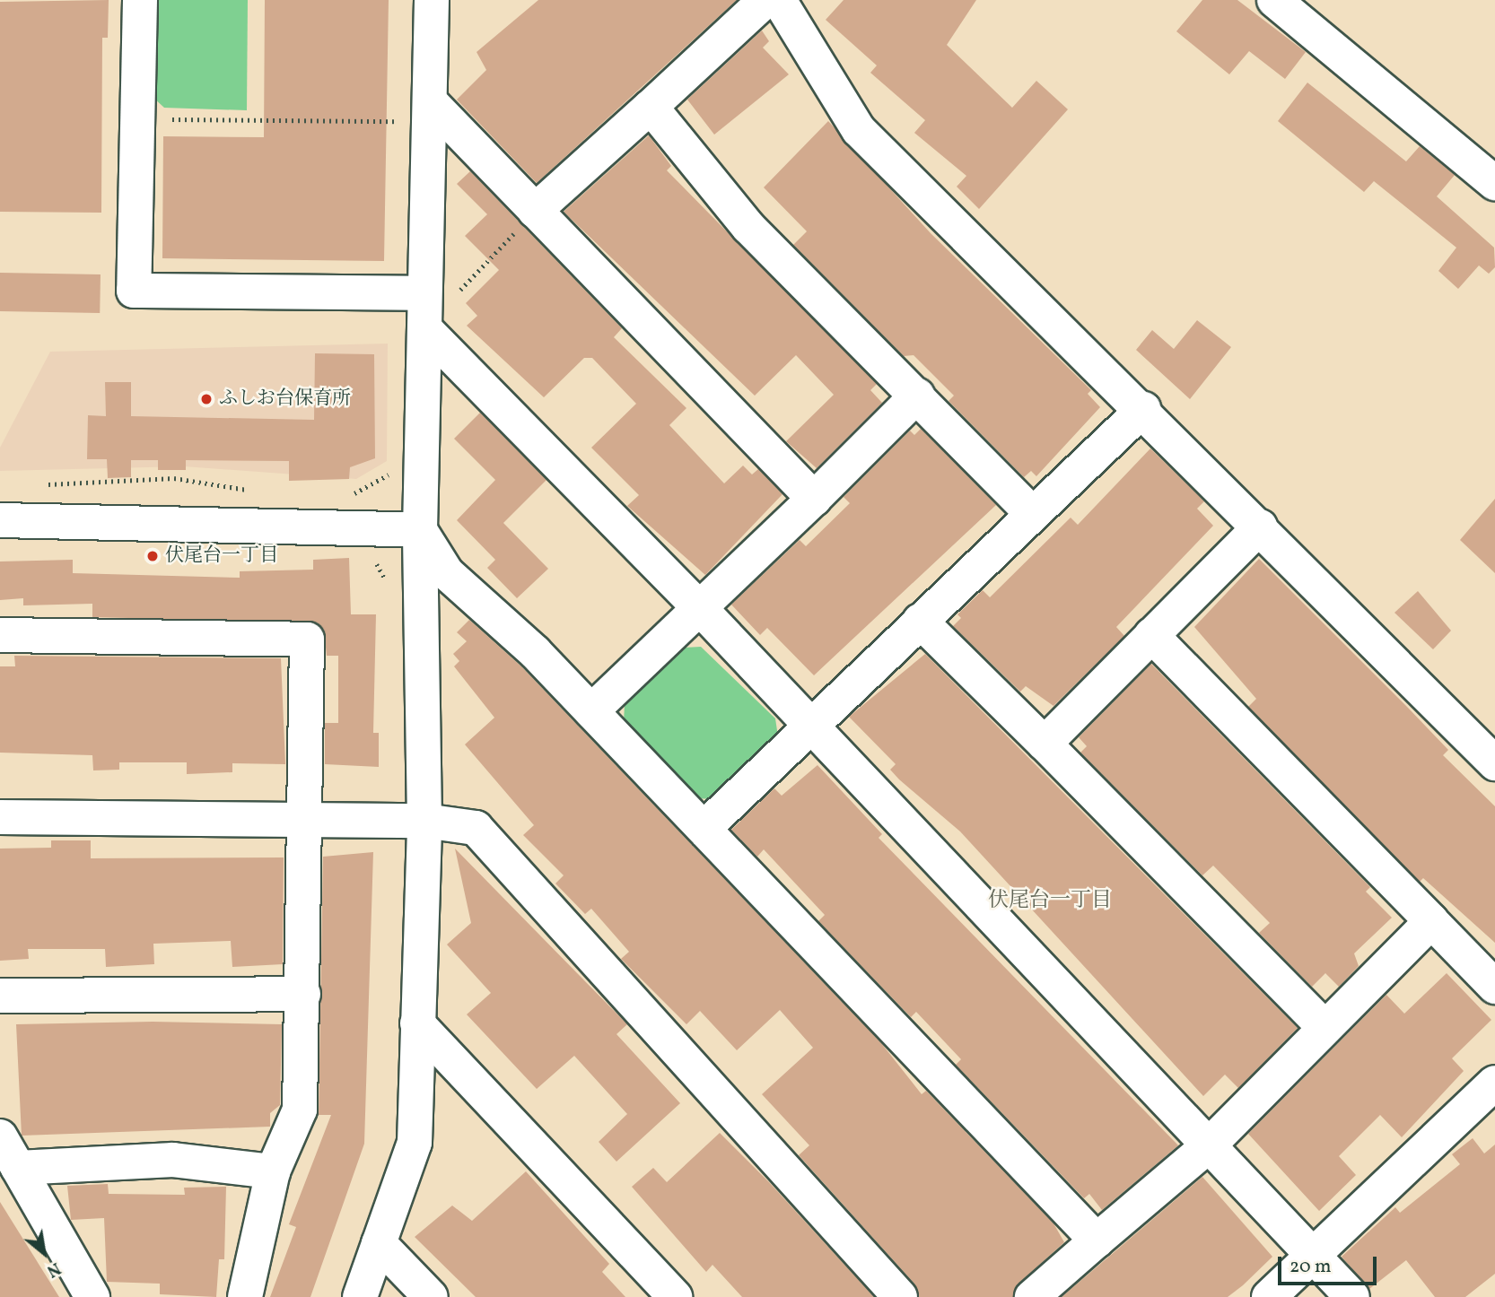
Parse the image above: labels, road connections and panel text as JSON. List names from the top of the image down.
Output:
{
  "districts": ["伏尾台一丁目"],
  "places": ["ふしお台保育所", "伏尾台一丁目"],
  "scale_bar": "20 m",
  "north": "bottom right"
}
